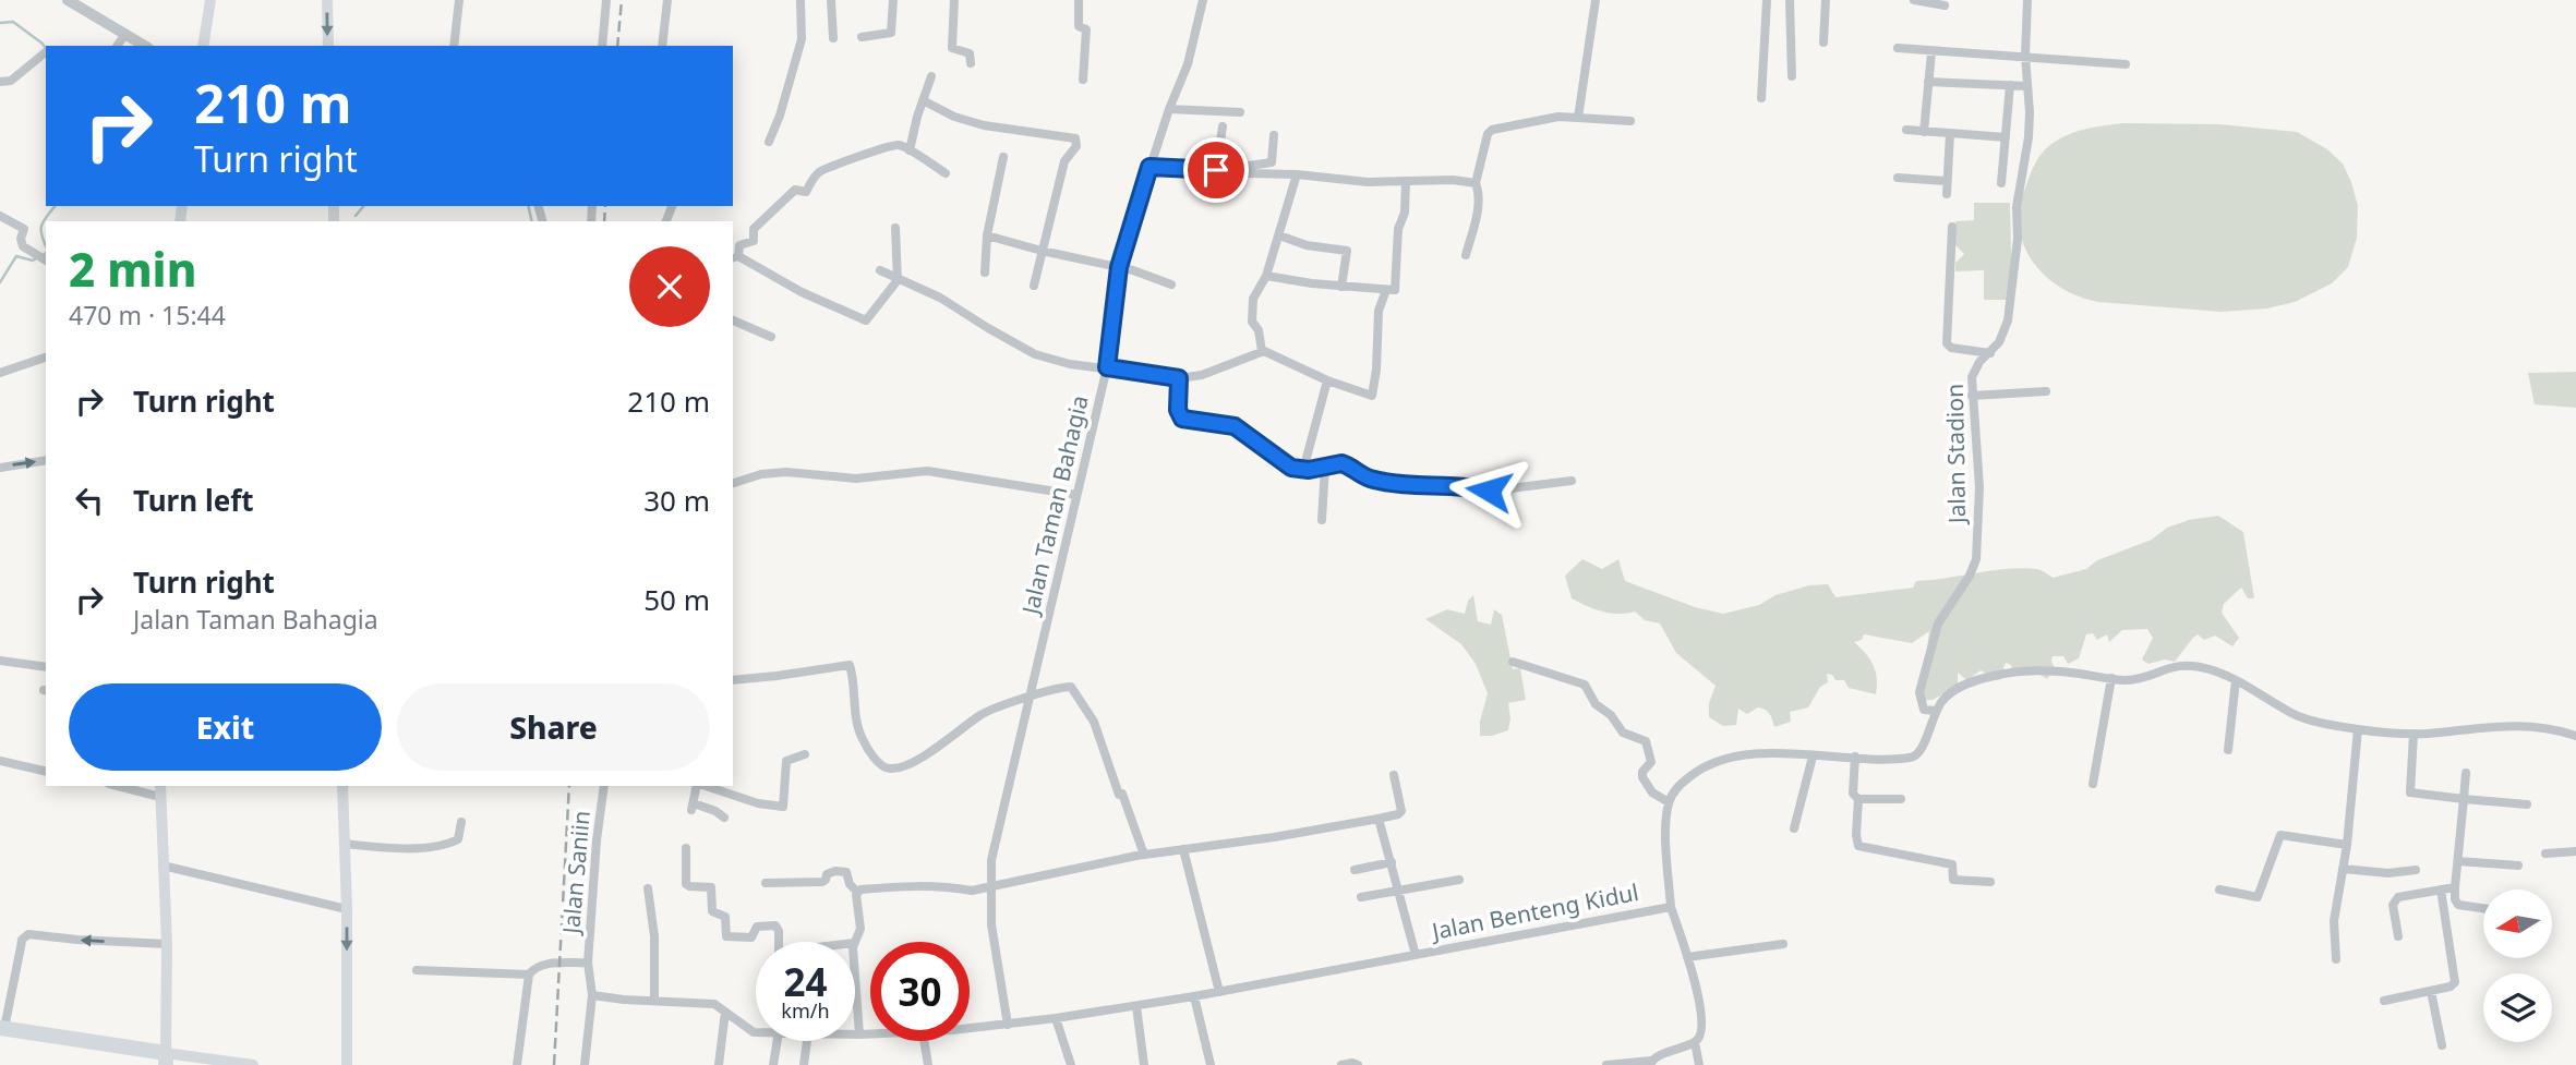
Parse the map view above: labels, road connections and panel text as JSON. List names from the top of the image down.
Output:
{
  "streets": {
    "street": [
      "Jalan Stadion",
      "Jalan Taman Bahagia",
      "Jalan Saniin",
      "Jalan Benteng Kidul"
    ]
  },
  "crossings": [
    ["Jalan Taman Bahagia", "Jalan Benteng Kidul"],
    ["Jalan Saniin", "Jalan Benteng Kidul"]
  ],
  "north": "left",
  "page": {
    "turn": ["210 m", "Turn right"],
    "heading": ["2 min", "470 m · 15:44"],
    "list": [
      {
        "name": "Turn right",
        "value": "210 m"
      },
      {
        "name": "Turn left",
        "value": "30 m"
      },
      {
        "name": "Turn right",
        "note": "Jalan Taman Bahagia",
        "value": "50 m"
      }
    ],
    "buttons": ["Exit", "Share"],
    "speed": "24 km/h",
    "limit": "30"
  }
}
